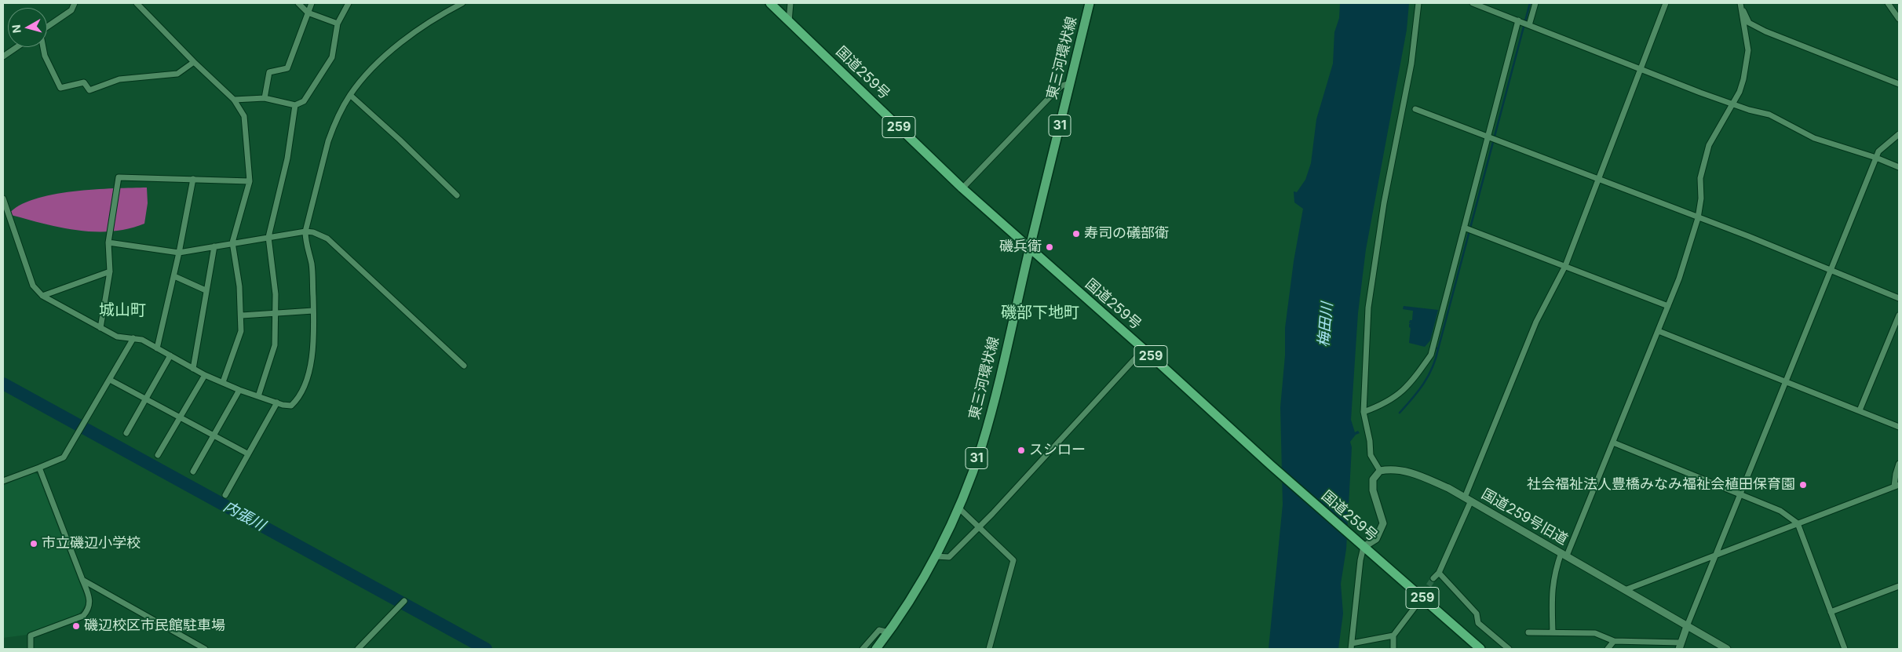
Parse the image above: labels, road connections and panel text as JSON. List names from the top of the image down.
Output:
{
  "streets": {
    "highway": ["国道259号", "259"],
    "main road": ["東三河環状線", "31"],
    "street": ["国道259号旧道"]
  },
  "crossings": [
    ["東三河環状線", "国道259号"]
  ],
  "districts": ["城山町", "磯部下地町"],
  "water": ["梅田川", "内張川"],
  "places": [
    "寿司の礒部衛",
    "磯兵衛",
    "スシロー",
    "社会福祉法人豊橋みなみ福祉会植田保育園",
    "市立磯辺小学校",
    "磯辺校区市民館駐車場"
  ],
  "north": "left"
}
